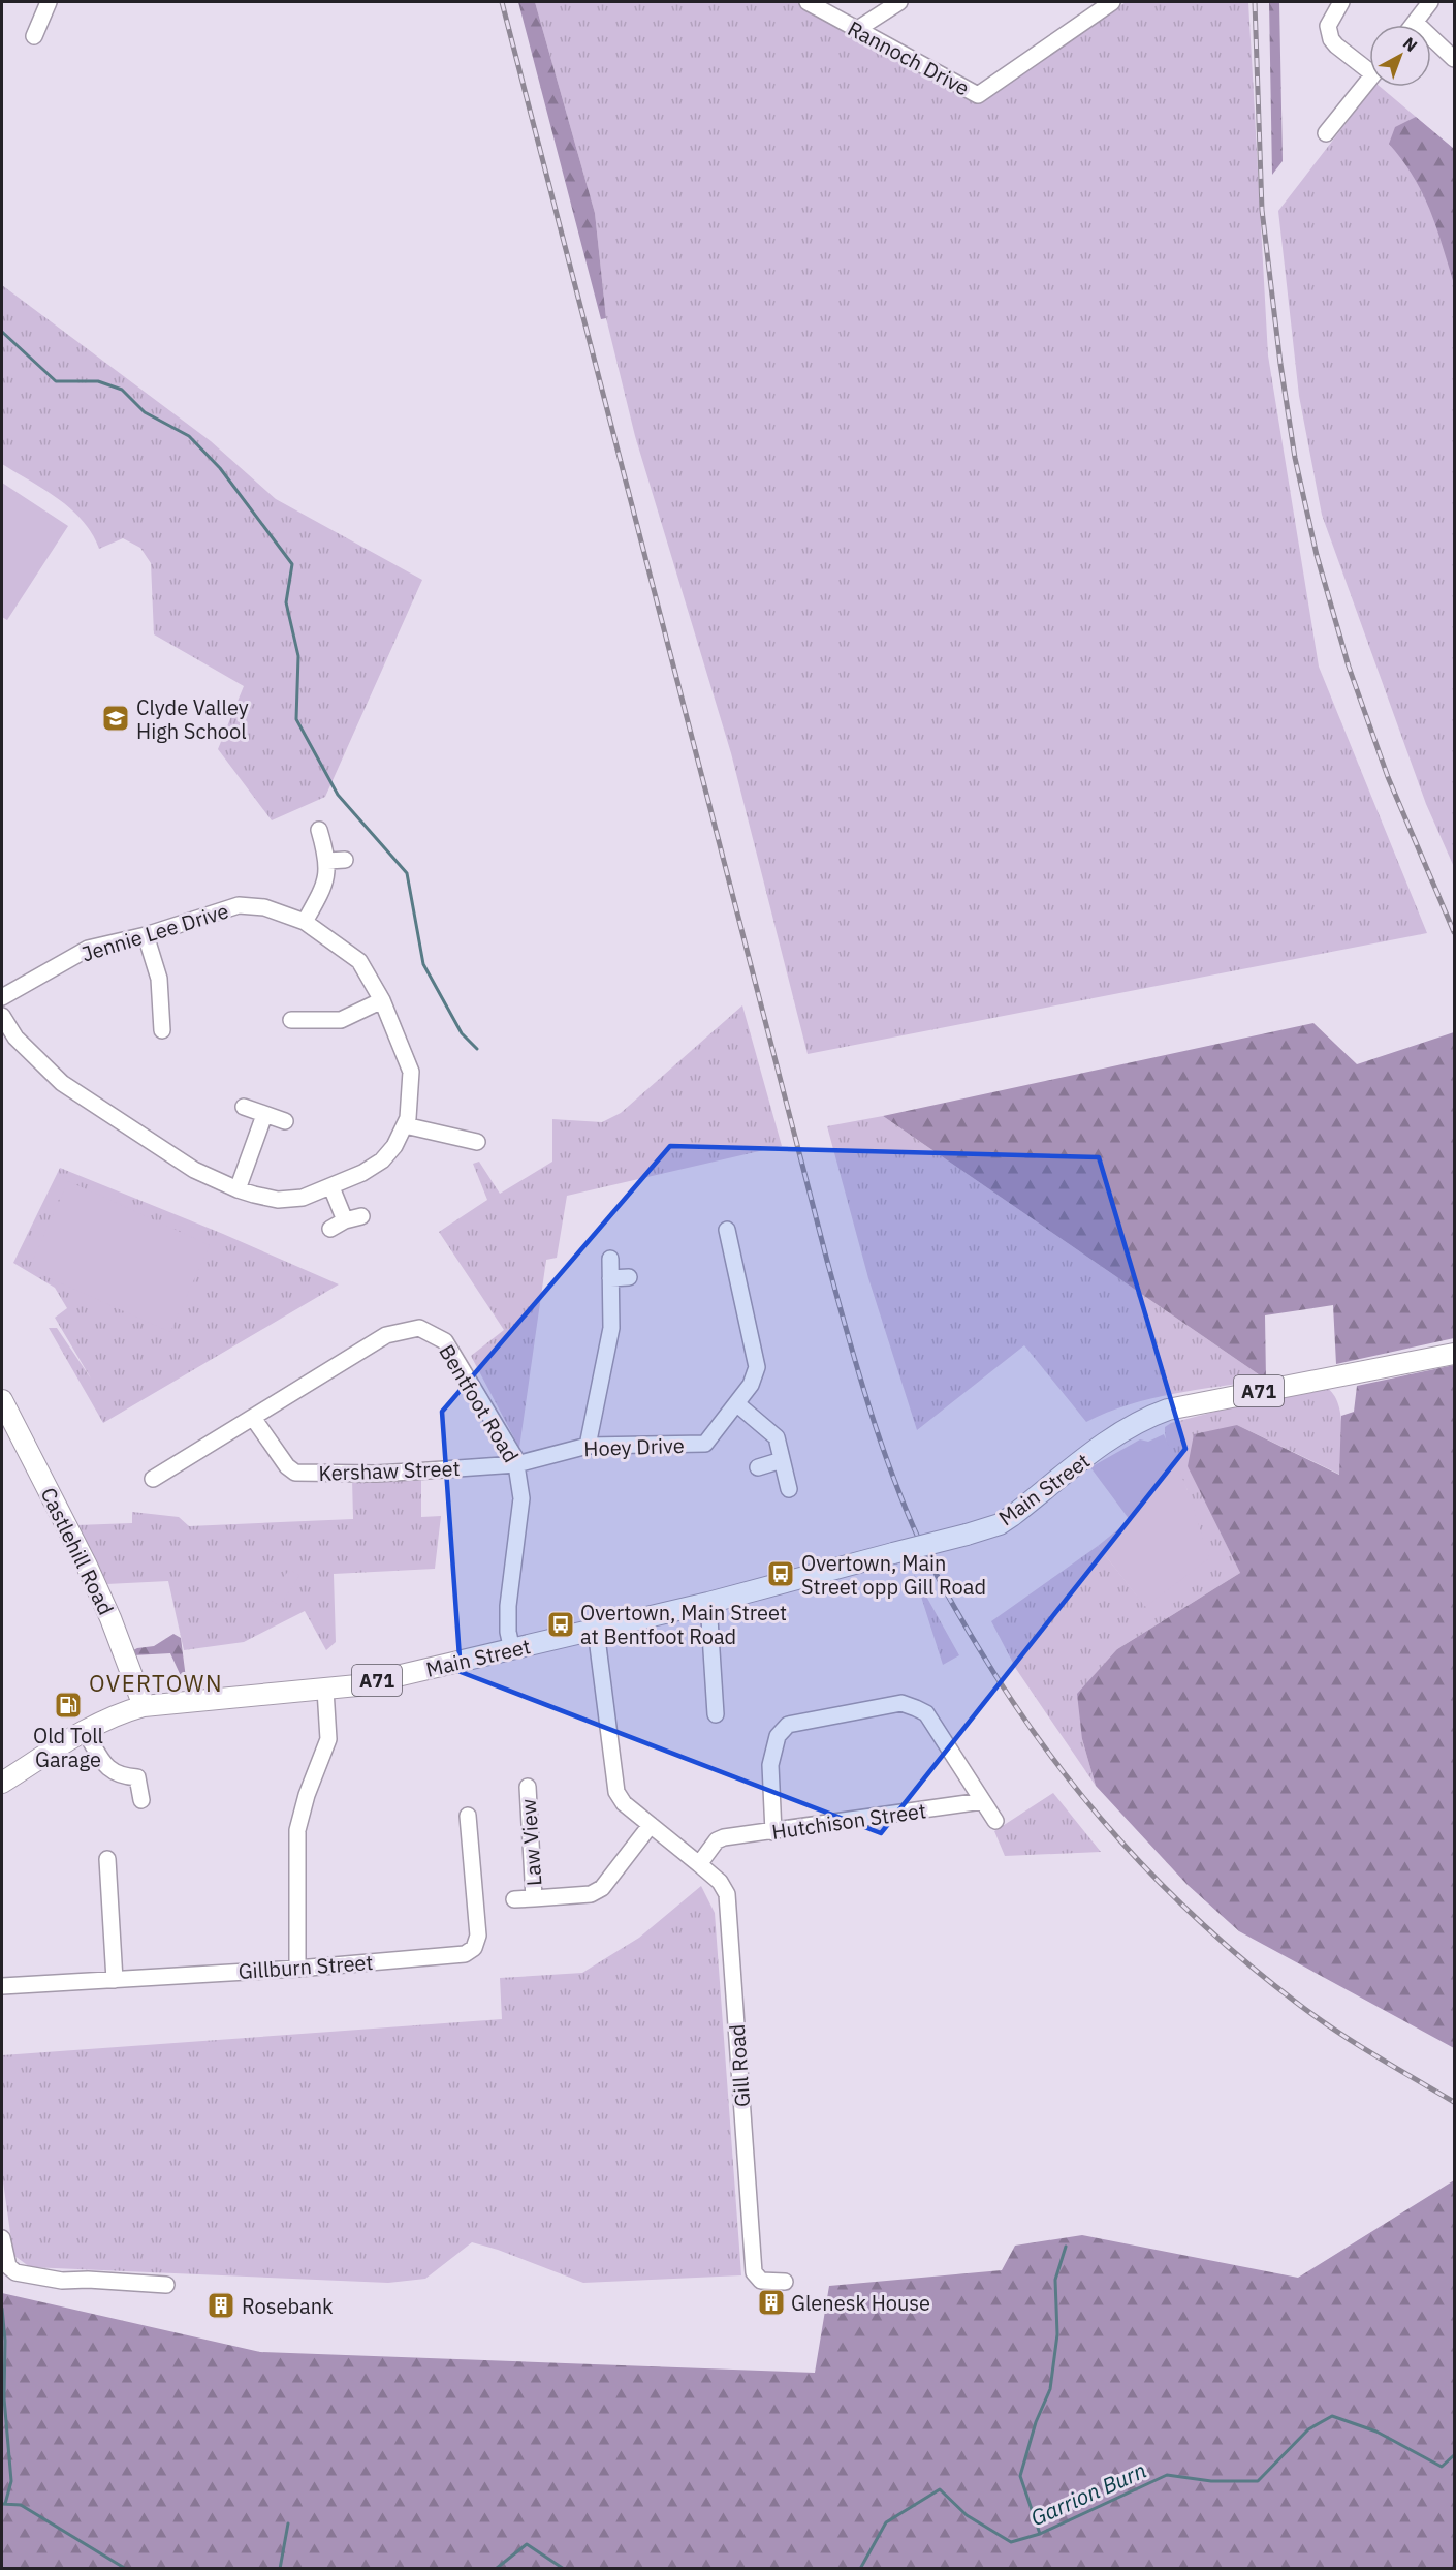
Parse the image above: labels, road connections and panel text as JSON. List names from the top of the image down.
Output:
{
  "streets": {
    "main road": ["A71", "Main Street", "Castlehill Road"],
    "street": [
      "Rannoch Drive",
      "Jennie Lee Drive",
      "Bentfoot Road",
      "Hoey Drive",
      "Kershaw Street",
      "Hutchison Street",
      "Law View",
      "Gillburn Street",
      "Gill Road"
    ]
  },
  "crossings": [
    ["Bentfoot Road", "Hoey Drive"],
    ["Bentfoot Road", "Kershaw Street"],
    ["Bentfoot Road", "Main Street"],
    ["Hoey Drive", "Kershaw Street"],
    ["Main Street", "Castlehill Road"],
    ["Main Street", "Gill Road"],
    ["Hutchison Street", "Gill Road"],
    ["Law View", "Gill Road"]
  ],
  "districts": ["OVERTOWN"],
  "water": ["Garrion Burn"],
  "places": {
    "school or university": ["Clyde Valley High School"],
    "bus stop": ["Overtown, Main Street opp Gill Road", "Overtown, Main Street at Bentfoot Road"],
    "fuel station": ["Old Toll Garage"],
    "building": ["Glenesk House", "Rosebank"]
  },
  "north": "top right"
}
